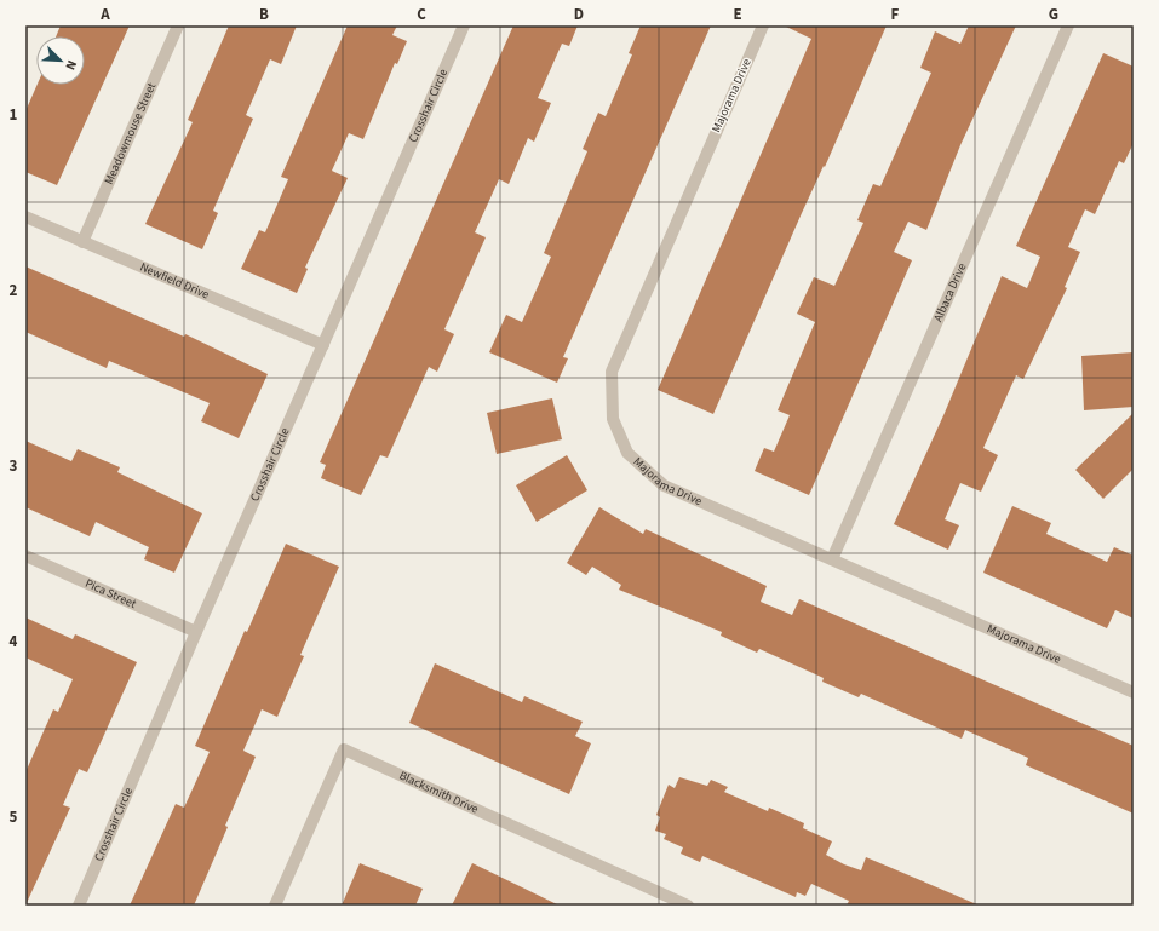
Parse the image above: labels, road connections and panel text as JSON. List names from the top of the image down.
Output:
{
  "streets": {
    "street": [
      "Majorama Drive",
      "Crosshair Circle",
      "Meadowmouse Street",
      "Newfield Drive",
      "Albaca Drive",
      "Pica Street",
      "Blacksmith Drive"
    ]
  },
  "crossings": [
    ["Majorama Drive", "Albaca Drive"],
    ["Crosshair Circle", "Newfield Drive"],
    ["Crosshair Circle", "Pica Street"],
    ["Meadowmouse Street", "Newfield Drive"]
  ],
  "north": "bottom right",
  "grid": {
    "columns": [
      "A",
      "B",
      "C",
      "D",
      "E",
      "F",
      "G"
    ],
    "rows": [
      "1",
      "2",
      "3",
      "4",
      "5"
    ]
  }
}
